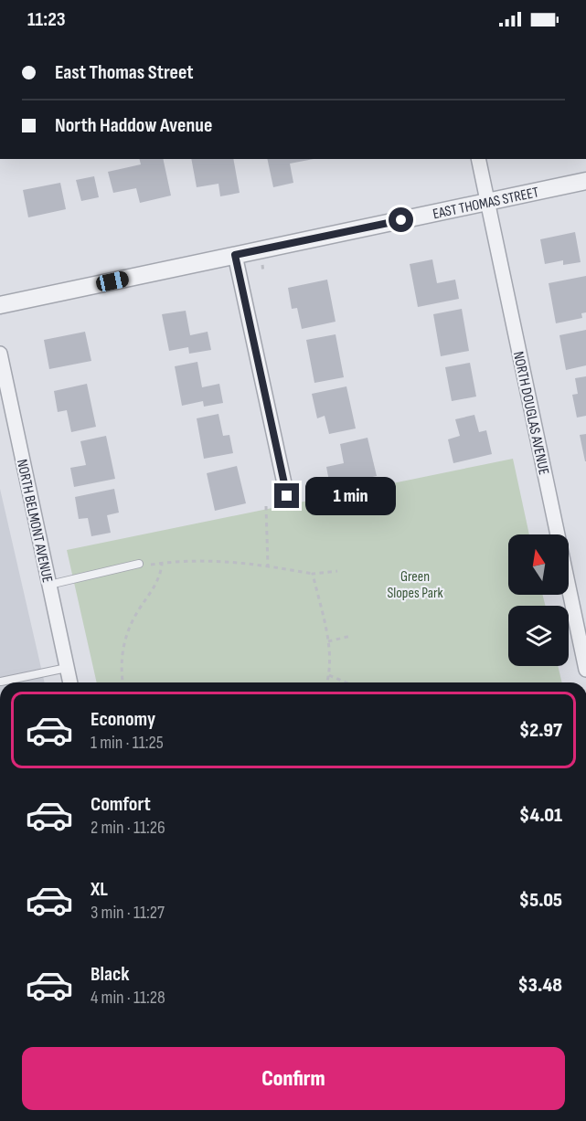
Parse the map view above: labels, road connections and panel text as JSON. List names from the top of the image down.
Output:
{
  "streets": {
    "street": ["EAST THOMAS STREET", "NORTH DOUGLAS AVENUE", "NORTH BELMONT AVENUE"]
  },
  "crossings": [
    ["EAST THOMAS STREET", "NORTH DOUGLAS AVENUE"]
  ],
  "parks": ["Green Slopes Park"],
  "north": "top",
  "page": {
    "status": "11:23",
    "banner": ["East Thomas Street", "North Haddow Avenue"],
    "bubble": "1 min",
    "list": [
      {
        "name": "Economy",
        "note": "1 min · 11:25",
        "value": "$2.97"
      },
      {
        "name": "Comfort",
        "note": "2 min · 11:26",
        "value": "$4.01"
      },
      {
        "name": "XL",
        "note": "3 min · 11:27",
        "value": "$5.05"
      },
      {
        "name": "Black",
        "note": "4 min · 11:28",
        "value": "$3.48"
      }
    ],
    "buttons": "Confirm"
  }
}
